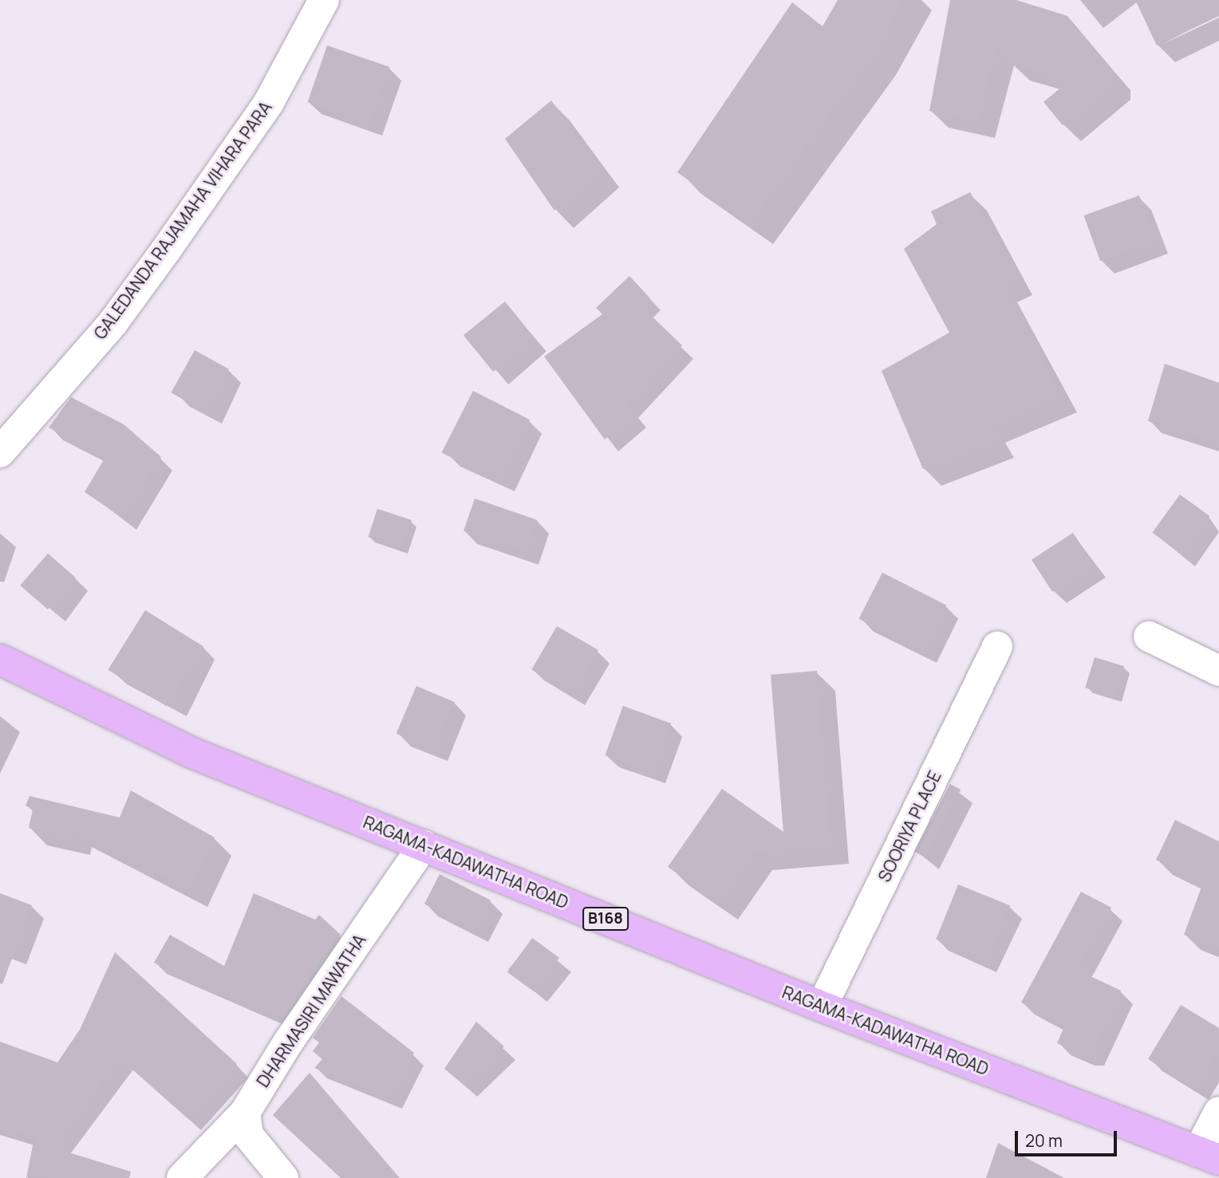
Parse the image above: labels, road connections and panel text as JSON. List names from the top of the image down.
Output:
{
  "streets": {
    "main road": ["RAGAMA-KADAWATHA ROAD", "B168"],
    "street": ["GALEDANDA RAJAMAHA VIHARA PARA", "SOORIYA PLACE", "DHARMASIRI MAWATHA"]
  },
  "crossings": [
    ["SOORIYA PLACE", "RAGAMA-KADAWATHA ROAD"],
    ["RAGAMA-KADAWATHA ROAD", "DHARMASIRI MAWATHA"]
  ],
  "scale_bar": "20 m"
}
